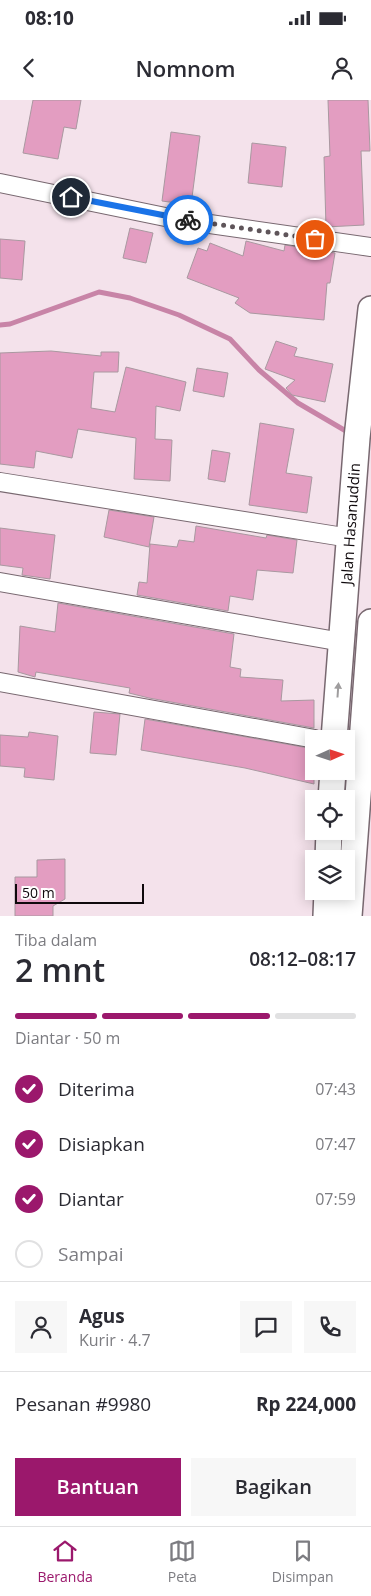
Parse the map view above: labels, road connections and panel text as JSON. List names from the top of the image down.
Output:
{
  "streets": {
    "street": ["Jalan Hasanuddin"]
  },
  "scale_bar": "50 m",
  "north": "right",
  "page": {
    "status": "08:10",
    "header": "Nomnom",
    "scale": "50 m",
    "heading": ["2 mnt", "Tiba dalam", "08:12–08:17"],
    "panel": [
      "Agus",
      "Kurir · 4.7",
      "Pesanan #9980",
      "Rp 224,000"
    ],
    "bar": "Diantar · 50 m",
    "list": [
      ["Diterima", "07:43"],
      ["Disiapkan", "07:47"],
      ["Diantar", "07:59"],
      "Sampai"
    ],
    "buttons": ["Bantuan", "Bagikan"],
    "tabs": ["Beranda", "Peta", "Disimpan"]
  }
}
